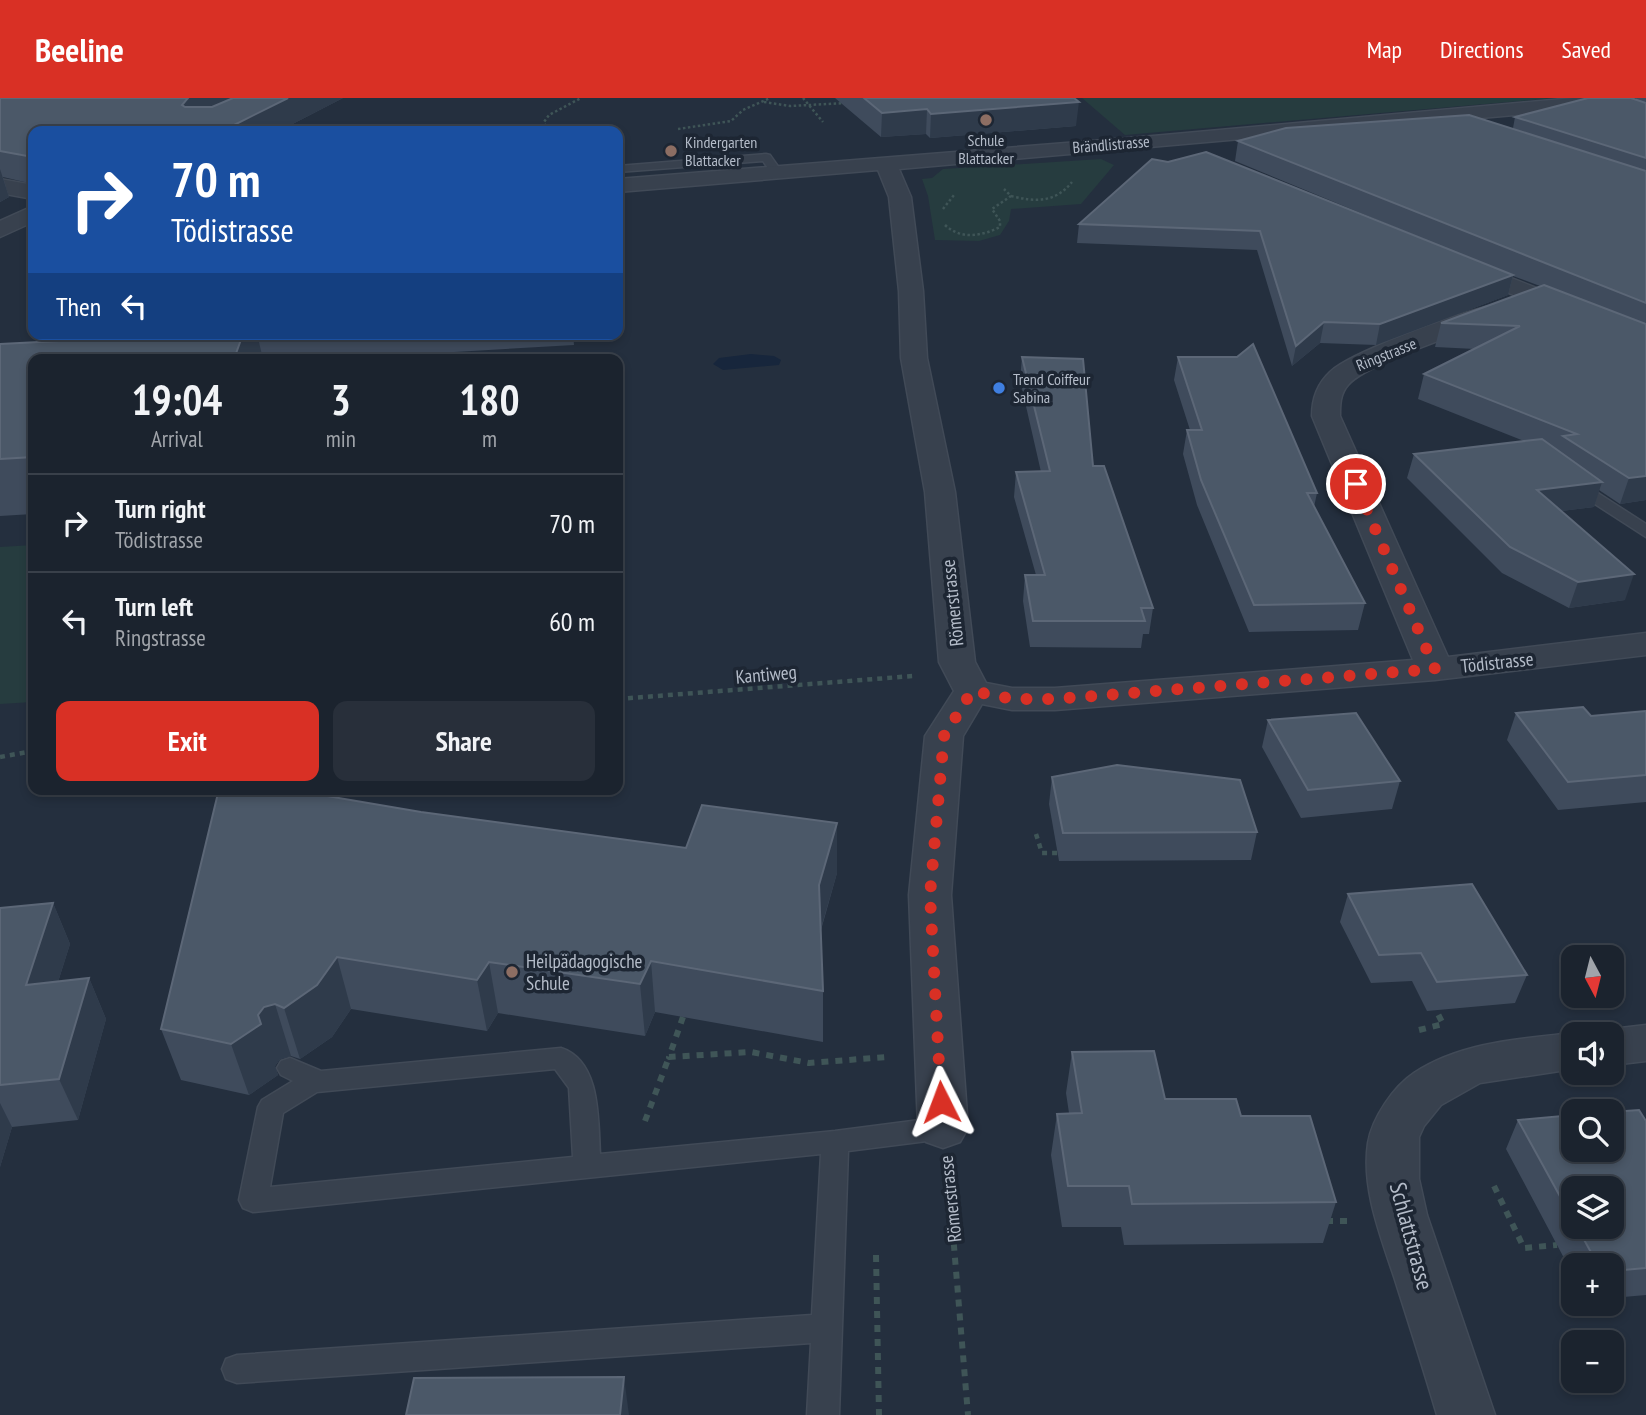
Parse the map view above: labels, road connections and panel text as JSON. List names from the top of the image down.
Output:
{
  "streets": {
    "street": [
      "Brändlistrasse",
      "Ringstrasse",
      "Römerstrasse",
      "Tödistrasse",
      "Schlattstrasse"
    ],
    "path": ["Kantiweg"]
  },
  "crossings": [
    ["Brändlistrasse", "Römerstrasse"],
    ["Ringstrasse", "Tödistrasse"],
    ["Römerstrasse", "Tödistrasse"]
  ],
  "places": [
    "Schule Blattacker",
    "Kindergarten Blattacker",
    "Trend Coiffeur Sabina",
    "Heilpädagogische Schule"
  ],
  "north": "bottom",
  "page": {
    "header": "Beeline",
    "nav": ["Map", "Directions", "Saved"],
    "turn": ["70 m", "Tödistrasse"],
    "then": "Then",
    "eta": [
      "19:04",
      "Arrival",
      "3",
      "min",
      "180",
      "m"
    ],
    "list": [
      {
        "name": "Turn right",
        "note": "Tödistrasse",
        "value": "70 m"
      },
      {
        "name": "Turn left",
        "note": "Ringstrasse",
        "value": "60 m"
      }
    ],
    "buttons": ["Exit", "Share"],
    "map_buttons": ["+", "−"]
  }
}
